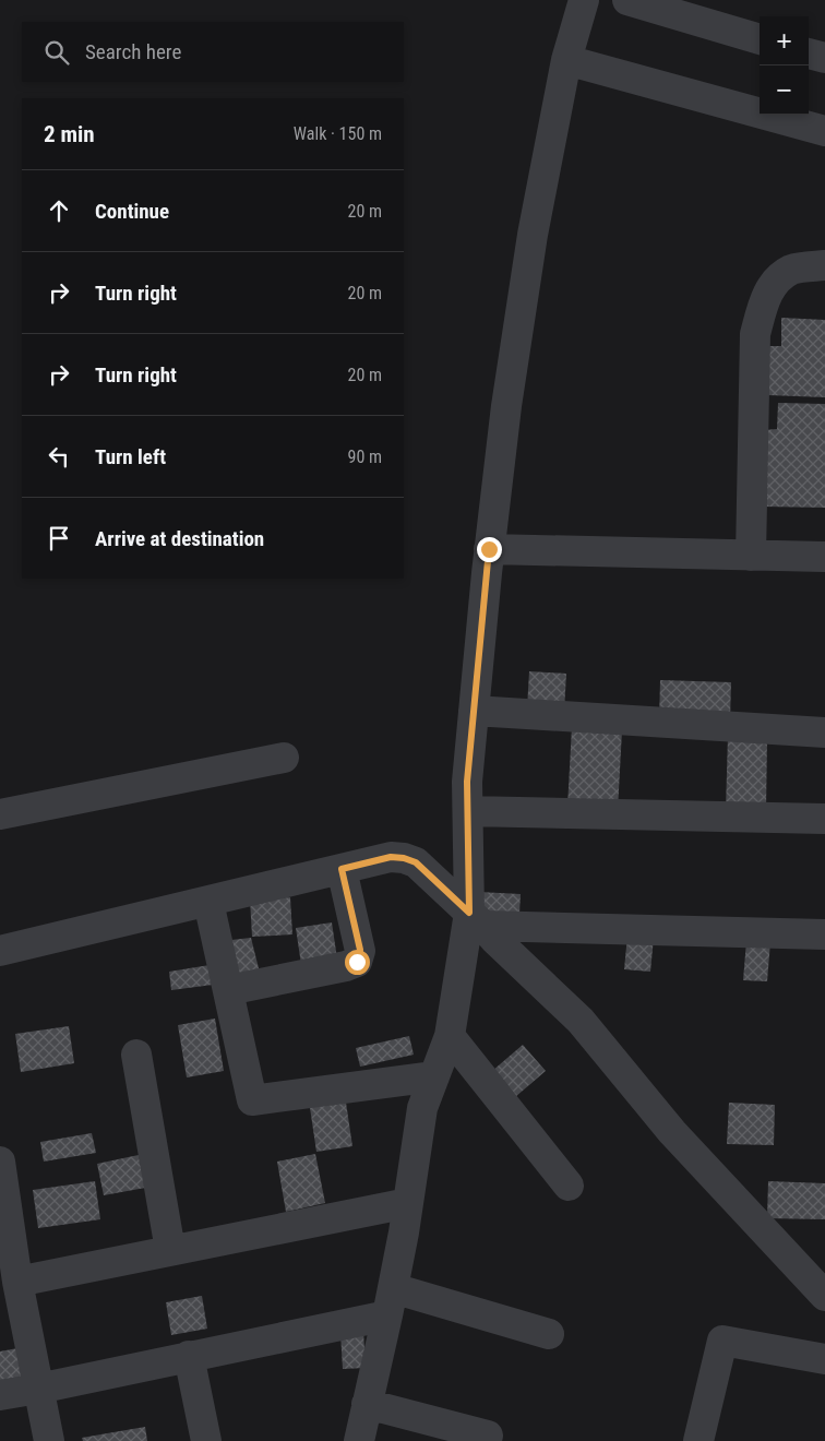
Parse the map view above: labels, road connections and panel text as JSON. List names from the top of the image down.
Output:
{
  "page": {
    "map_buttons": ["+", "−"],
    "search": "Search here",
    "heading": ["2 min", "Walk · 150 m"],
    "list": [
      ["Continue", "20 m"],
      ["Turn right", "20 m"],
      ["Turn right", "20 m"],
      ["Turn left", "90 m"],
      "Arrive at destination"
    ]
  }
}
